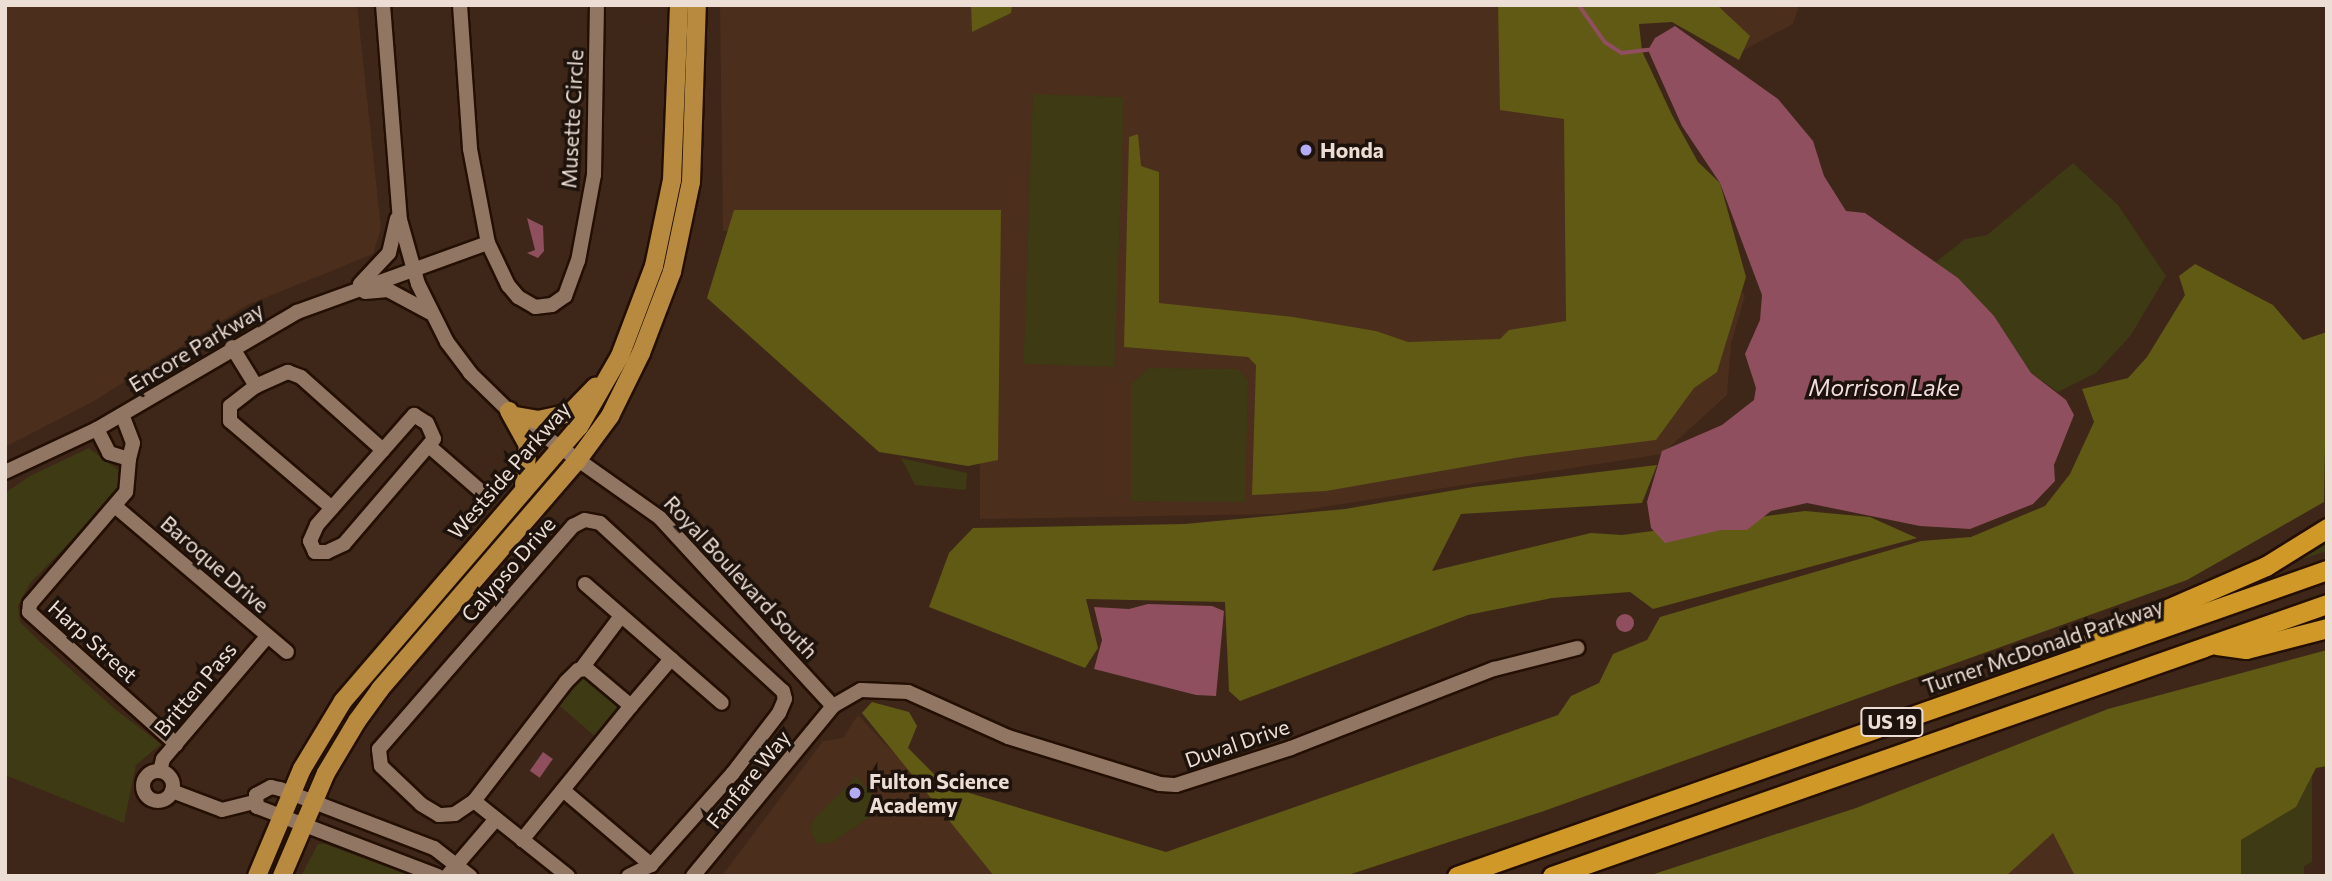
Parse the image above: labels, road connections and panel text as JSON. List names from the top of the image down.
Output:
{
  "streets": {
    "highway": ["Turner McDonald Parkway", "US 19"],
    "main road": ["Westside Parkway"],
    "street": [
      "Musette Circle",
      "Encore Parkway",
      "Baroque Drive",
      "Calypso Drive",
      "Royal Boulevard South",
      "Harp Street",
      "Britten Pass",
      "Duval Drive",
      "Fanfare Way"
    ]
  },
  "crossings": [
    ["Musette Circle", "Encore Parkway"],
    ["Encore Parkway", "Royal Boulevard South"],
    ["Encore Parkway", "Harp Street"],
    ["Westside Parkway", "Royal Boulevard South"],
    ["Baroque Drive", "Harp Street"],
    ["Baroque Drive", "Britten Pass"],
    ["Royal Boulevard South", "Duval Drive"],
    ["Royal Boulevard South", "Fanfare Way"],
    ["Harp Street", "Britten Pass"],
    ["Duval Drive", "Fanfare Way"]
  ],
  "water": ["Morrison Lake"],
  "places": ["Honda", "Fulton Science Academy"]
}
